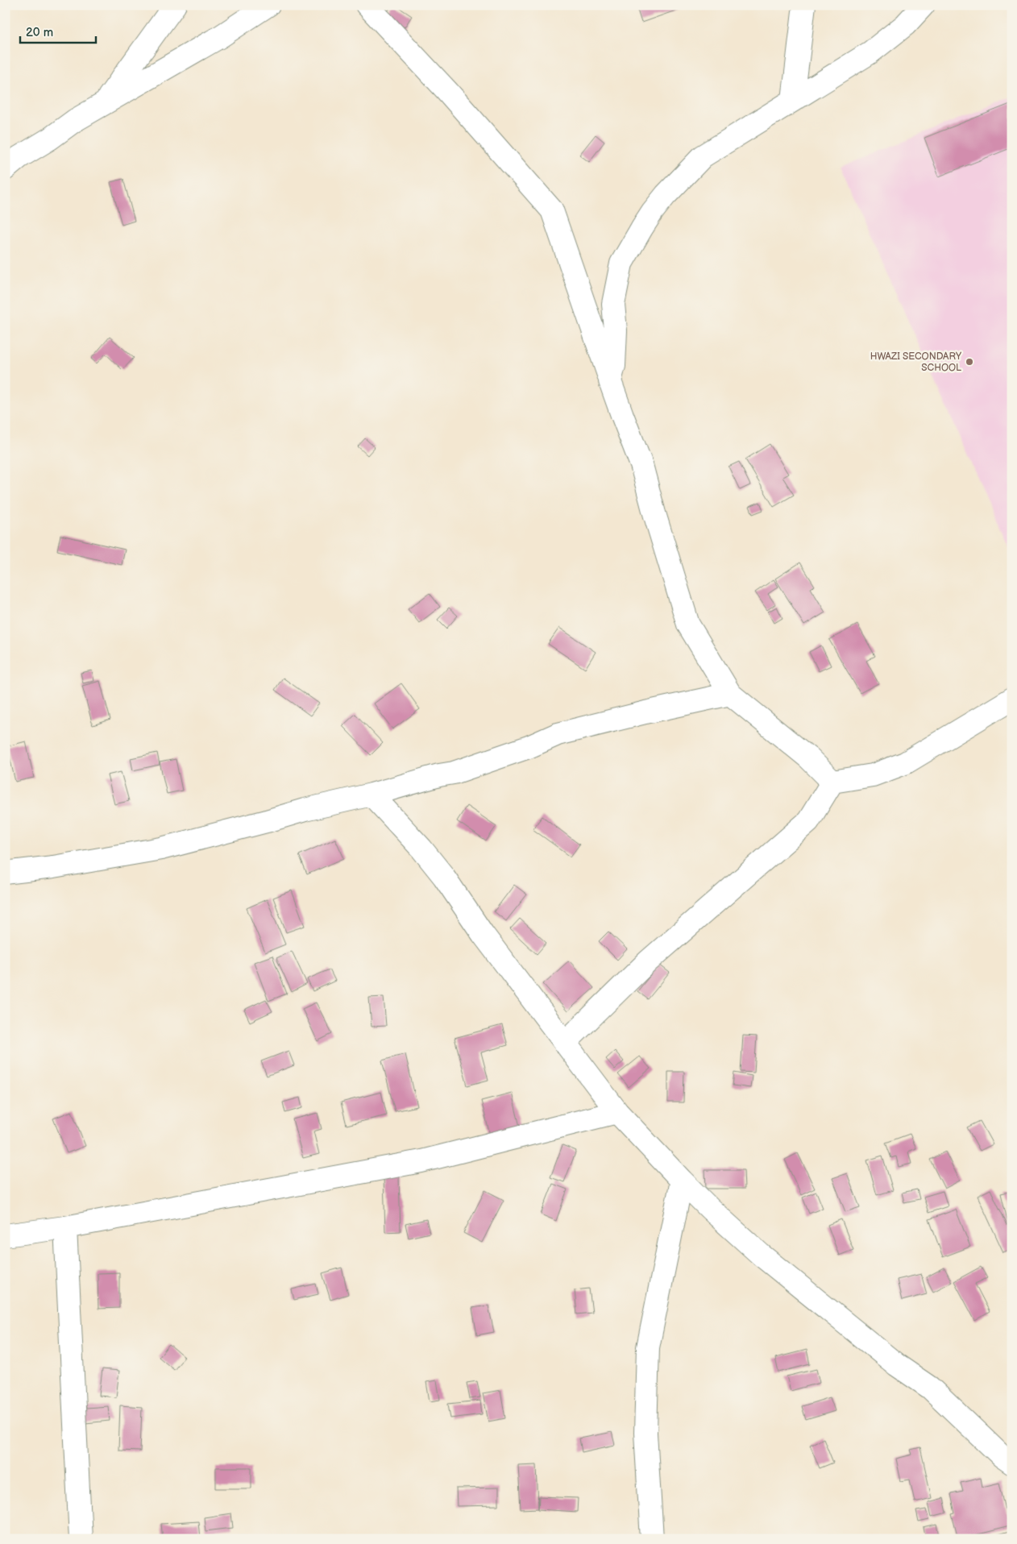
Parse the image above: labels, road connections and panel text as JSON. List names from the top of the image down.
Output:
{
  "places": ["HWAZI SECONDARY SCHOOL"],
  "scale_bar": "20 m"
}
